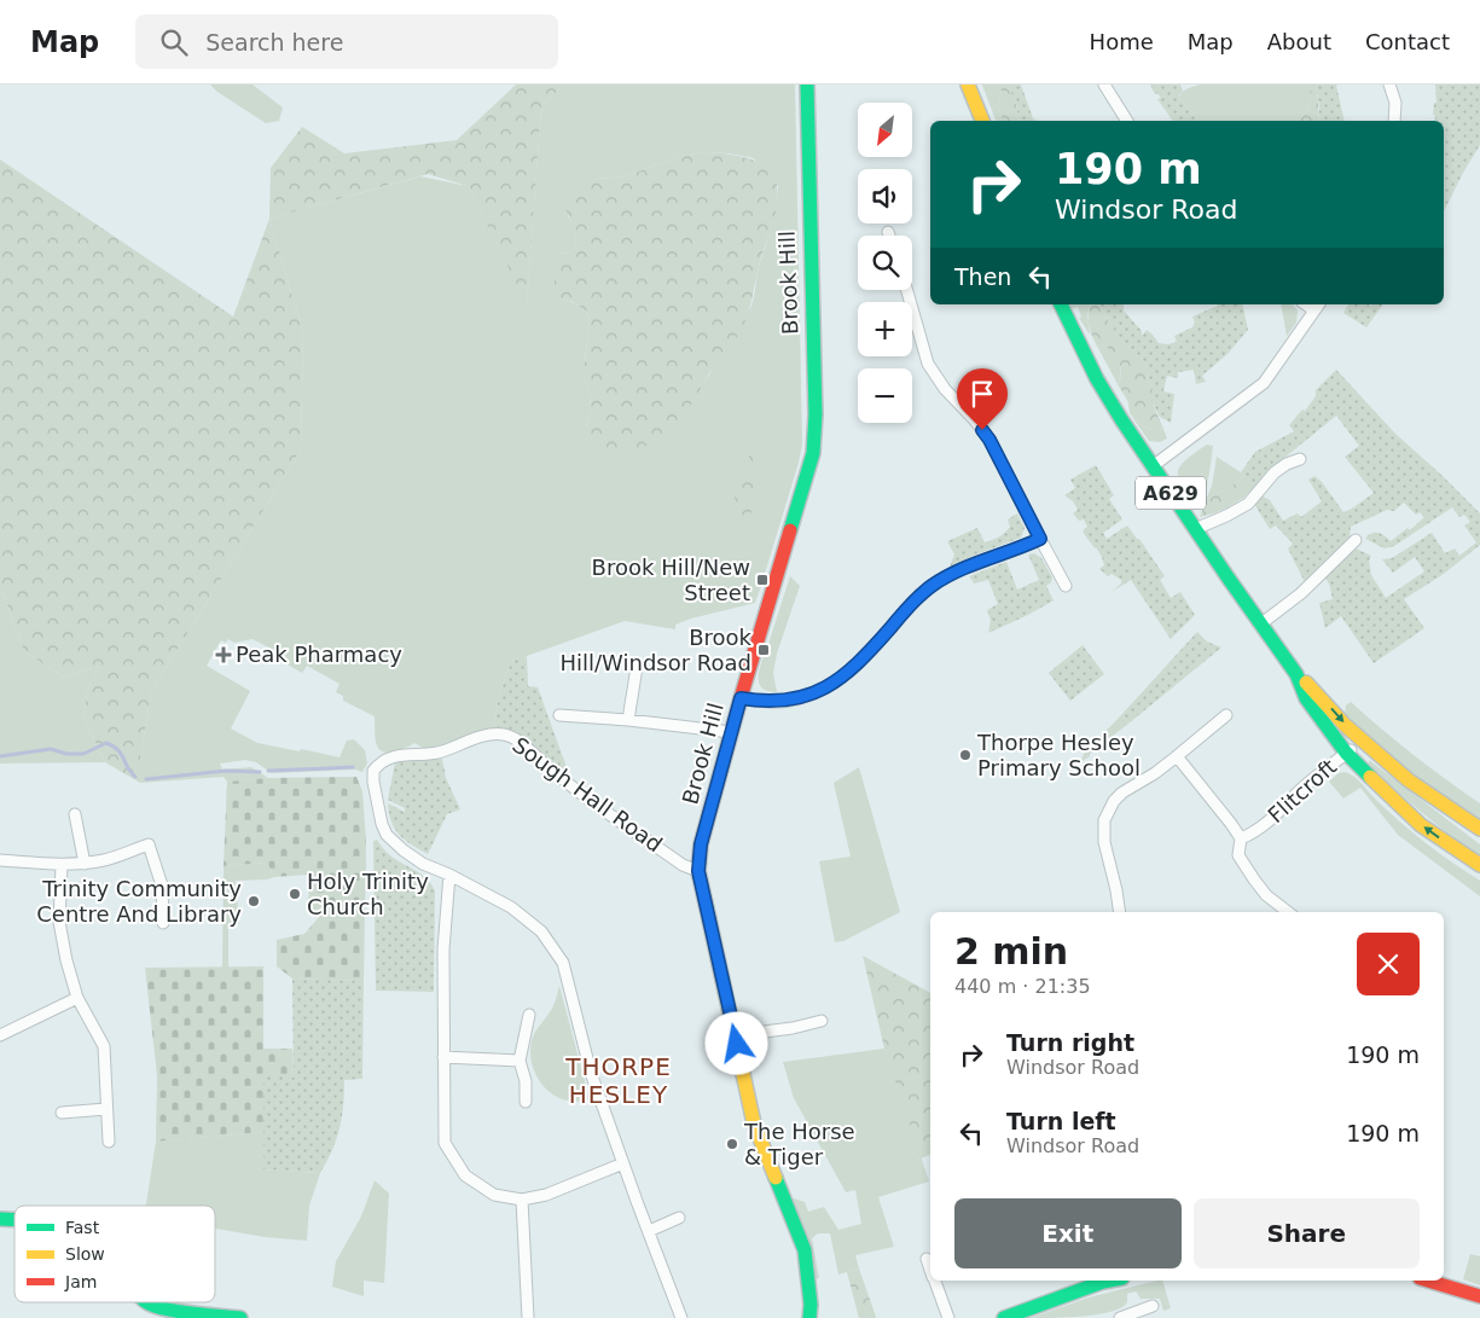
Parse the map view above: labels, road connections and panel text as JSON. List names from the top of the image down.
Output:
{
  "streets": {
    "main road": ["Brook Hill", "A629"],
    "street": ["Flitcroft", "Sough Hall Road"]
  },
  "crossings": [
    ["Brook Hill", "Sough Hall Road"],
    ["A629", "Flitcroft"]
  ],
  "districts": ["THORPE HESLEY"],
  "places": {
    "transit": ["Brook Hill/New Street", "Brook Hill/Windsor Road"],
    "health": ["Peak Pharmacy"],
    "other": [
      "Thorpe Hesley Primary School",
      "Holy Trinity Church",
      "Trinity Community Centre And Library",
      "The Horse & Tiger"
    ]
  },
  "legend": ["Fast", "Slow", "Jam"],
  "north": "bottom left",
  "page": {
    "header": "Map",
    "search": "Search here",
    "nav": [
      "Home",
      "Map",
      "About",
      "Contact"
    ],
    "map_buttons": ["+", "−"],
    "turn": ["190 m", "Windsor Road"],
    "then": "Then",
    "heading": ["2 min", "440 m · 21:35"],
    "list": [
      {
        "name": "Turn right",
        "note": "Windsor Road",
        "value": "190 m"
      },
      {
        "name": "Turn left",
        "note": "Windsor Road",
        "value": "190 m"
      }
    ],
    "buttons": ["Exit", "Share"]
  }
}
